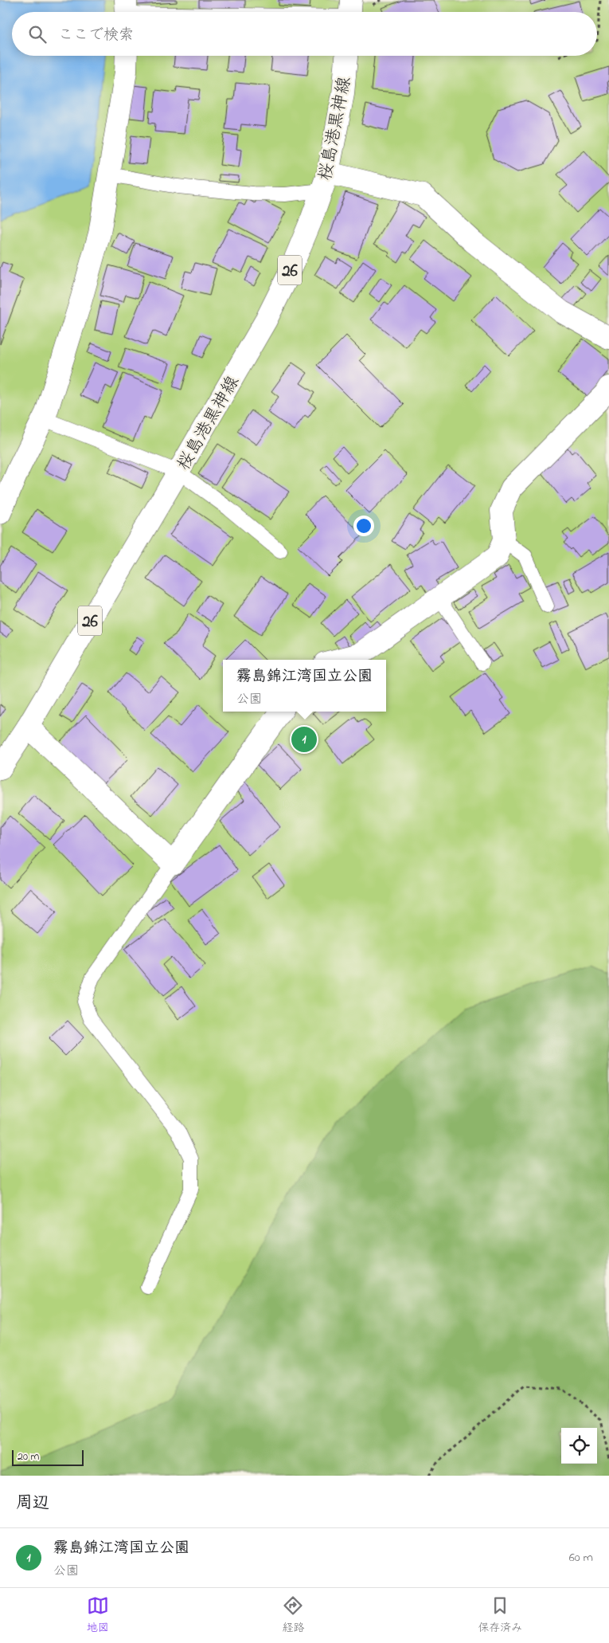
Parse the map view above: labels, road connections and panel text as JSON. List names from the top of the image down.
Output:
{
  "streets": {
    "street": ["桜島港黒神線", "26"]
  },
  "scale_bar": "20 m",
  "page": {
    "search": "ここで検索",
    "popup": ["霧島錦江湾国立公園", "公園"],
    "pins": "1",
    "scale": "20 m",
    "heading": "周辺",
    "list": [
      {
        "mark": "1",
        "name": "霧島錦江湾国立公園",
        "note": "公園",
        "value": "60 m"
      }
    ],
    "nav": ["地図", "経路", "保存済み"]
  }
}
